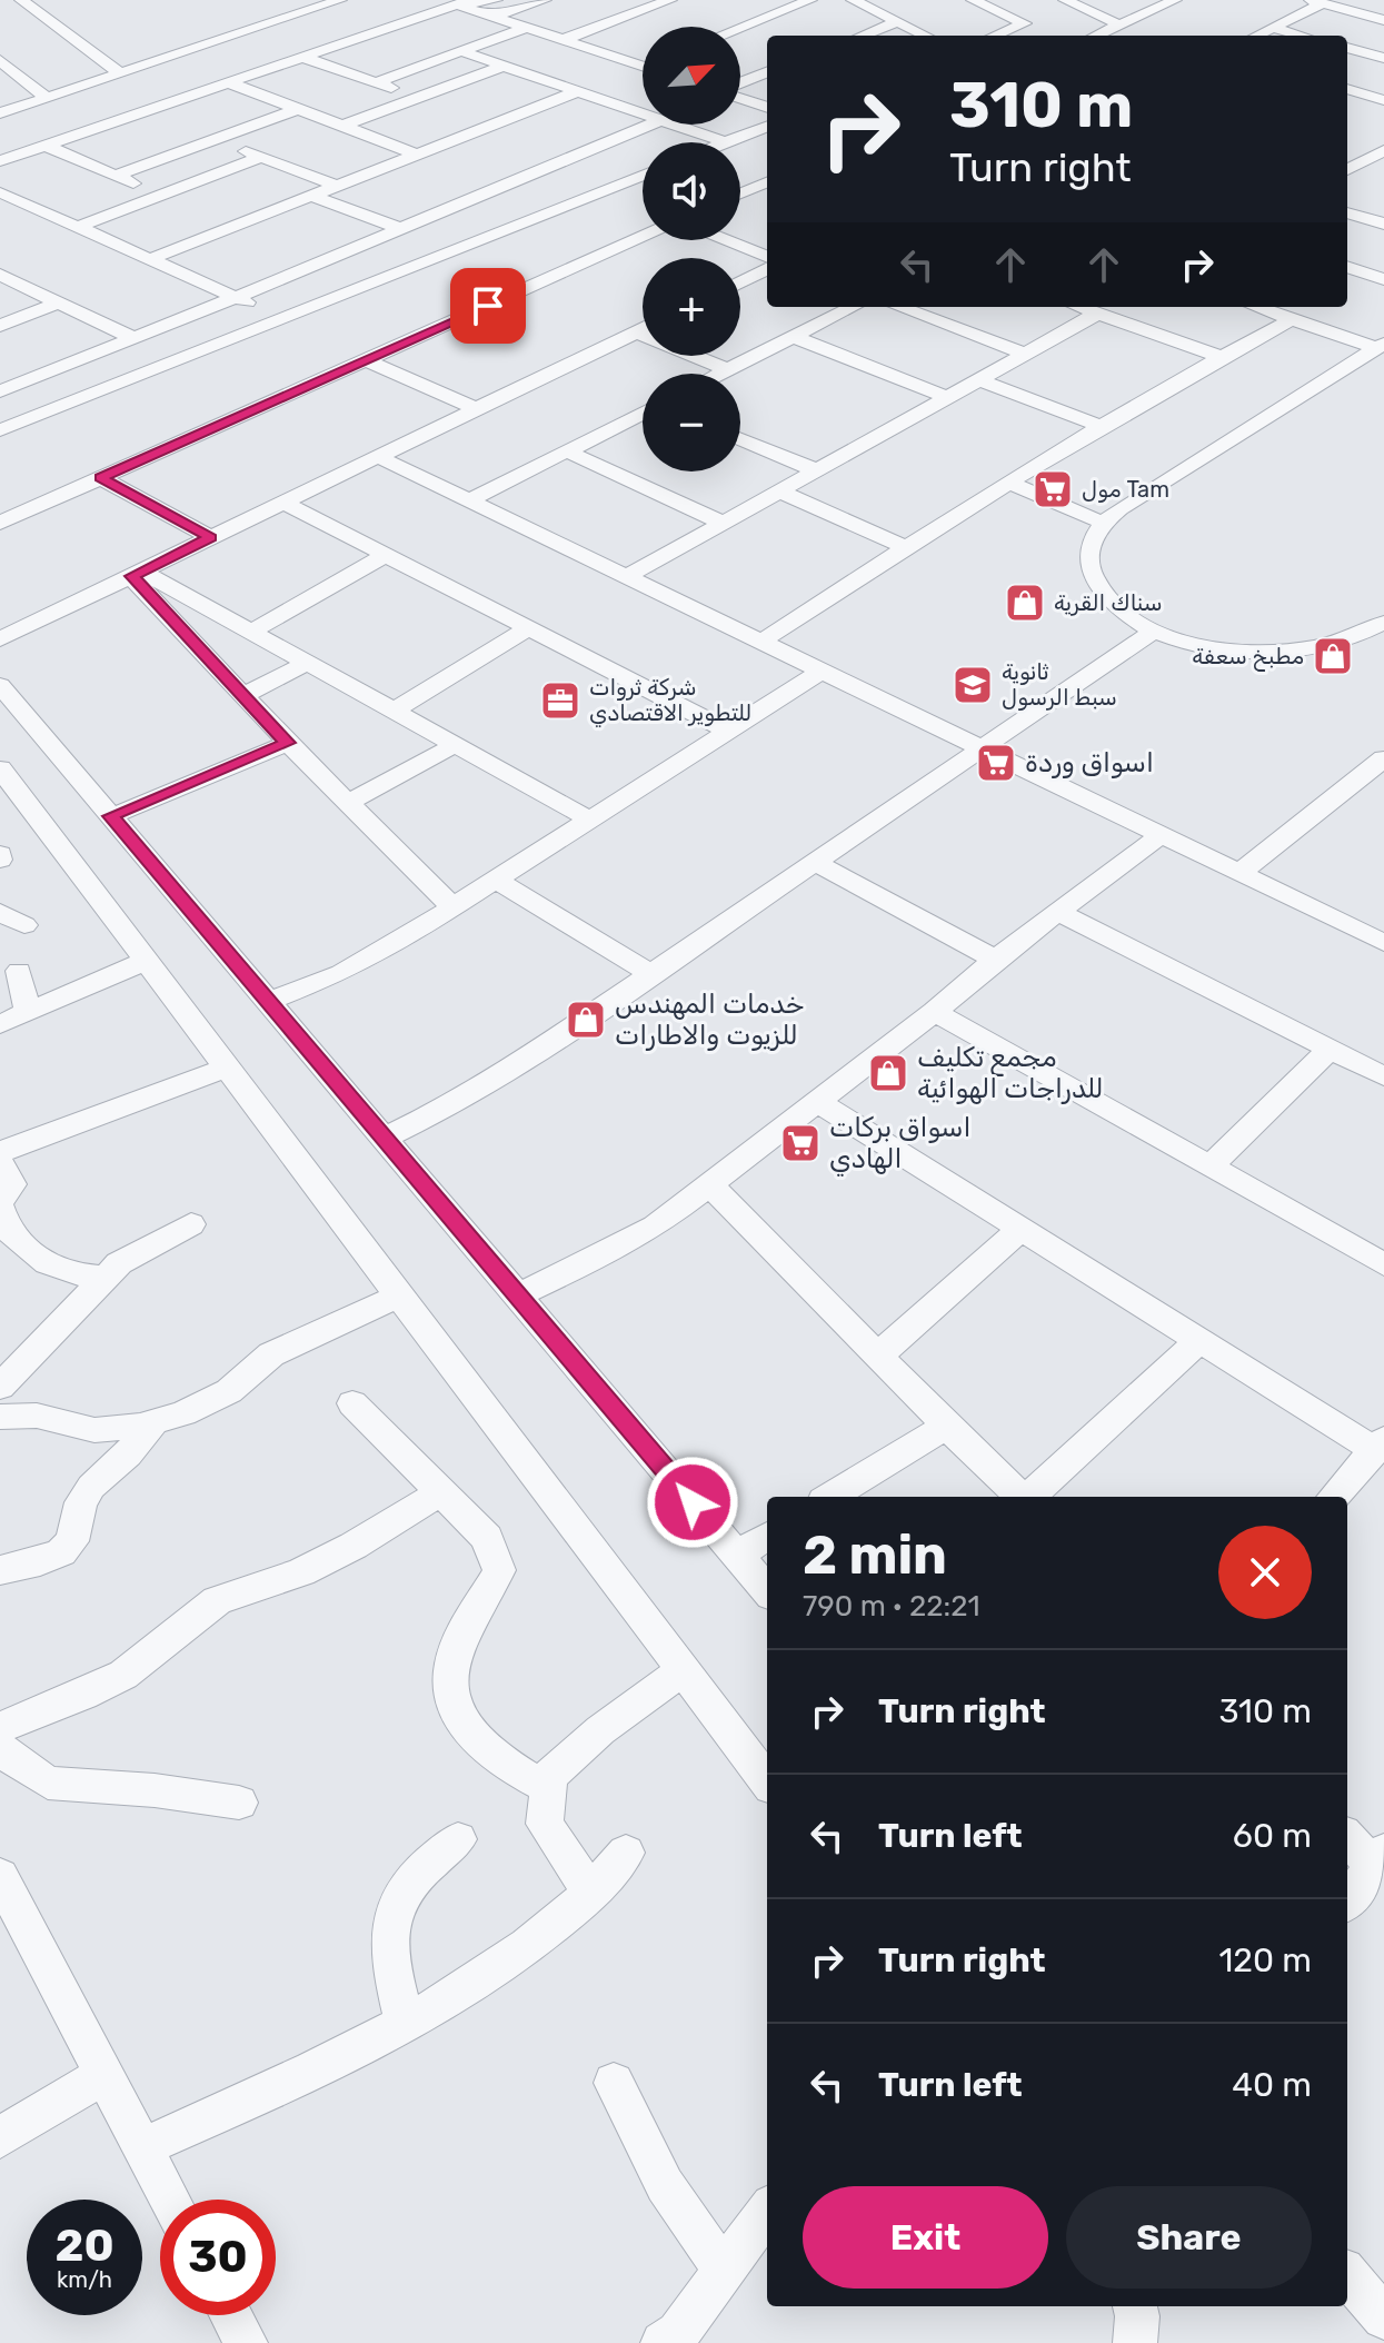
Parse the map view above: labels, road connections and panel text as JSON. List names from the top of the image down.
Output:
{
  "places": {
    "supermarket": ["مول Tam", "اسواق وردة", "اسواق بركات الهادي"],
    "shop": [
      "سناك القرية",
      "مطبخ سعفة",
      "خدمات المهندس للزيوت والاطارات",
      "مجمع تكليف للدراجات الهوائية"
    ],
    "school or university": ["ثانوية سبط الرسول"],
    "office": ["شركة ثروات للتطوير الاقتصادي"]
  },
  "north": "top right",
  "page": {
    "map_buttons": ["+", "−"],
    "turn": ["310 m", "Turn right"],
    "heading": ["2 min", "790 m · 22:21"],
    "list": [
      {
        "name": "Turn right",
        "value": "310 m"
      },
      {
        "name": "Turn left",
        "value": "60 m"
      },
      {
        "name": "Turn right",
        "value": "120 m"
      },
      {
        "name": "Turn left",
        "value": "40 m"
      }
    ],
    "buttons": ["Exit", "Share"],
    "speed": "20 km/h",
    "limit": "30"
  }
}
